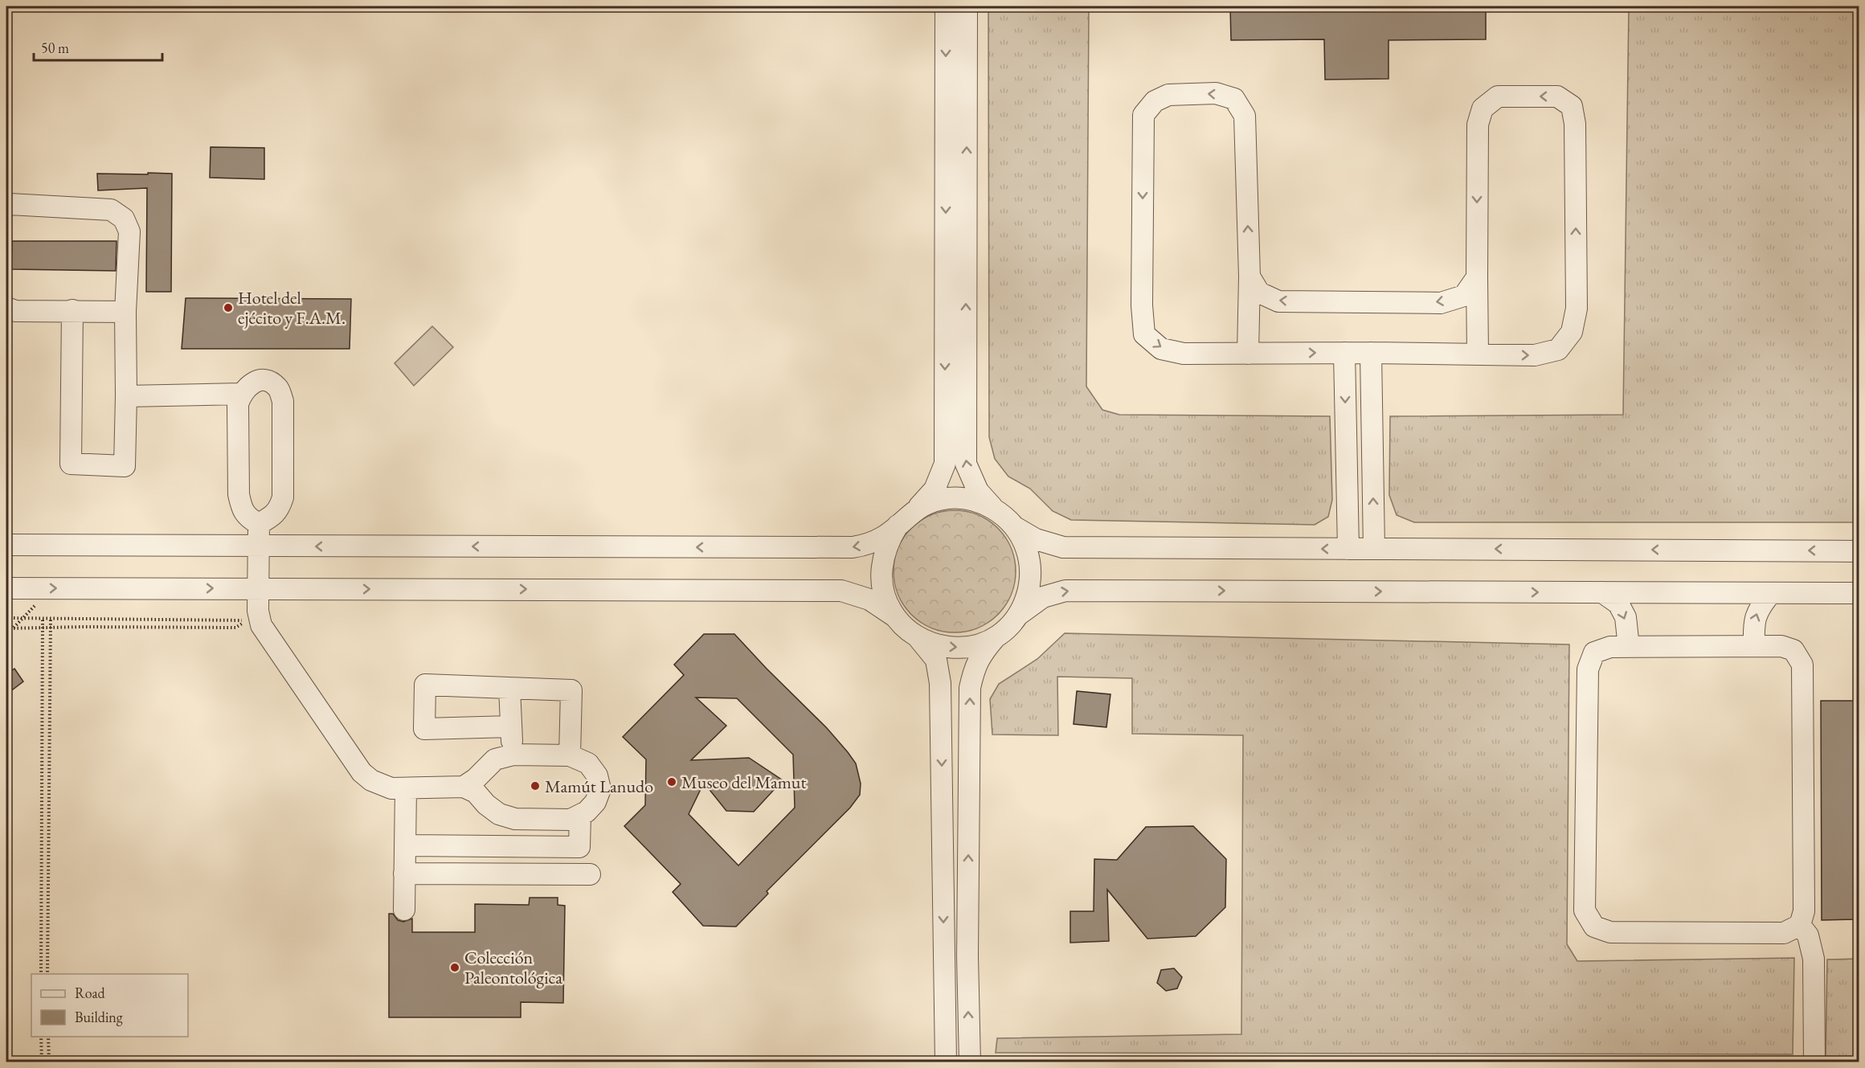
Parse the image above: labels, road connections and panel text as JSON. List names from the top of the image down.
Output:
{
  "places": [
    "Hotel del ejécito y F.A.M.",
    "Museo del Mamut",
    "Mamút Lanudo",
    "Colección Paleontológica"
  ],
  "legend": ["Road", "Building"],
  "scale_bar": "50 m"
}
